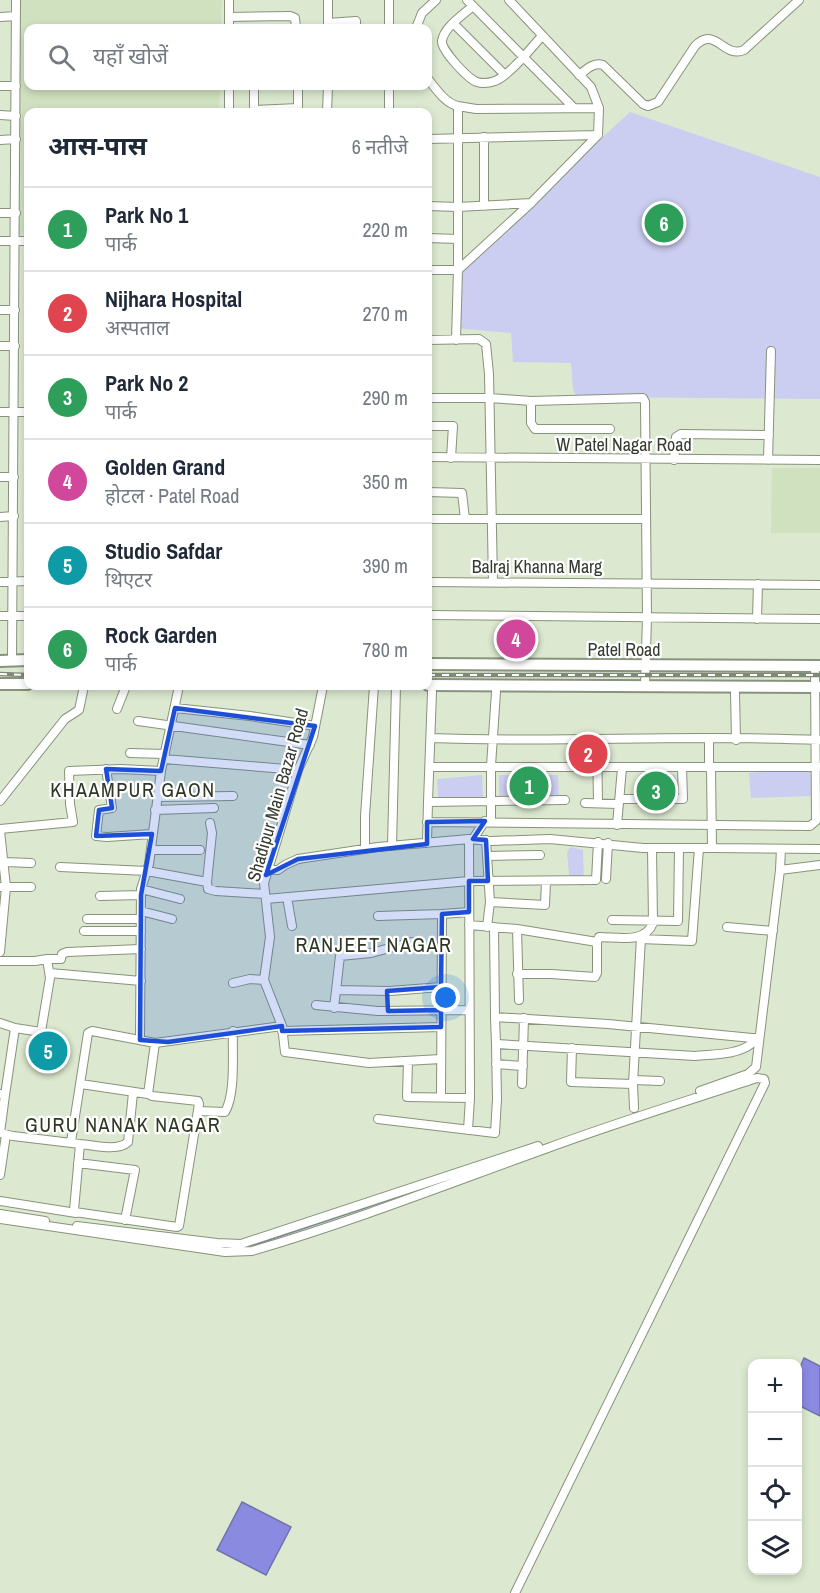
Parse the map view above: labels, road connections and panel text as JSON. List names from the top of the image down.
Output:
{
  "streets": {
    "main road": ["Patel Road"],
    "street": ["W Patel Nagar Road", "Balraj Khanna Marg", "Shadipur Main Bazar Road"]
  },
  "districts": ["KHAAMPUR GAON", "RANJEET NAGAR", "GURU NANAK NAGAR"],
  "page": {
    "search": "यहाँ खोजें",
    "heading": ["आस-पास", "6 नतीजे"],
    "list": [
      {
        "mark": "1",
        "name": "Park No 1",
        "note": "पार्क",
        "value": "220 m"
      },
      {
        "mark": "2",
        "name": "Nijhara Hospital",
        "note": "अस्पताल",
        "value": "270 m"
      },
      {
        "mark": "3",
        "name": "Park No 2",
        "note": "पार्क",
        "value": "290 m"
      },
      {
        "mark": "4",
        "name": "Golden Grand",
        "note": "होटल · Patel Road",
        "value": "350 m"
      },
      {
        "mark": "5",
        "name": "Studio Safdar",
        "note": "थिएटर",
        "value": "390 m"
      },
      {
        "mark": "6",
        "name": "Rock Garden",
        "note": "पार्क",
        "value": "780 m"
      }
    ],
    "pins": [
      "6",
      "4",
      "2",
      "1",
      "3",
      "5"
    ],
    "map_buttons": ["+", "−"]
  }
}
